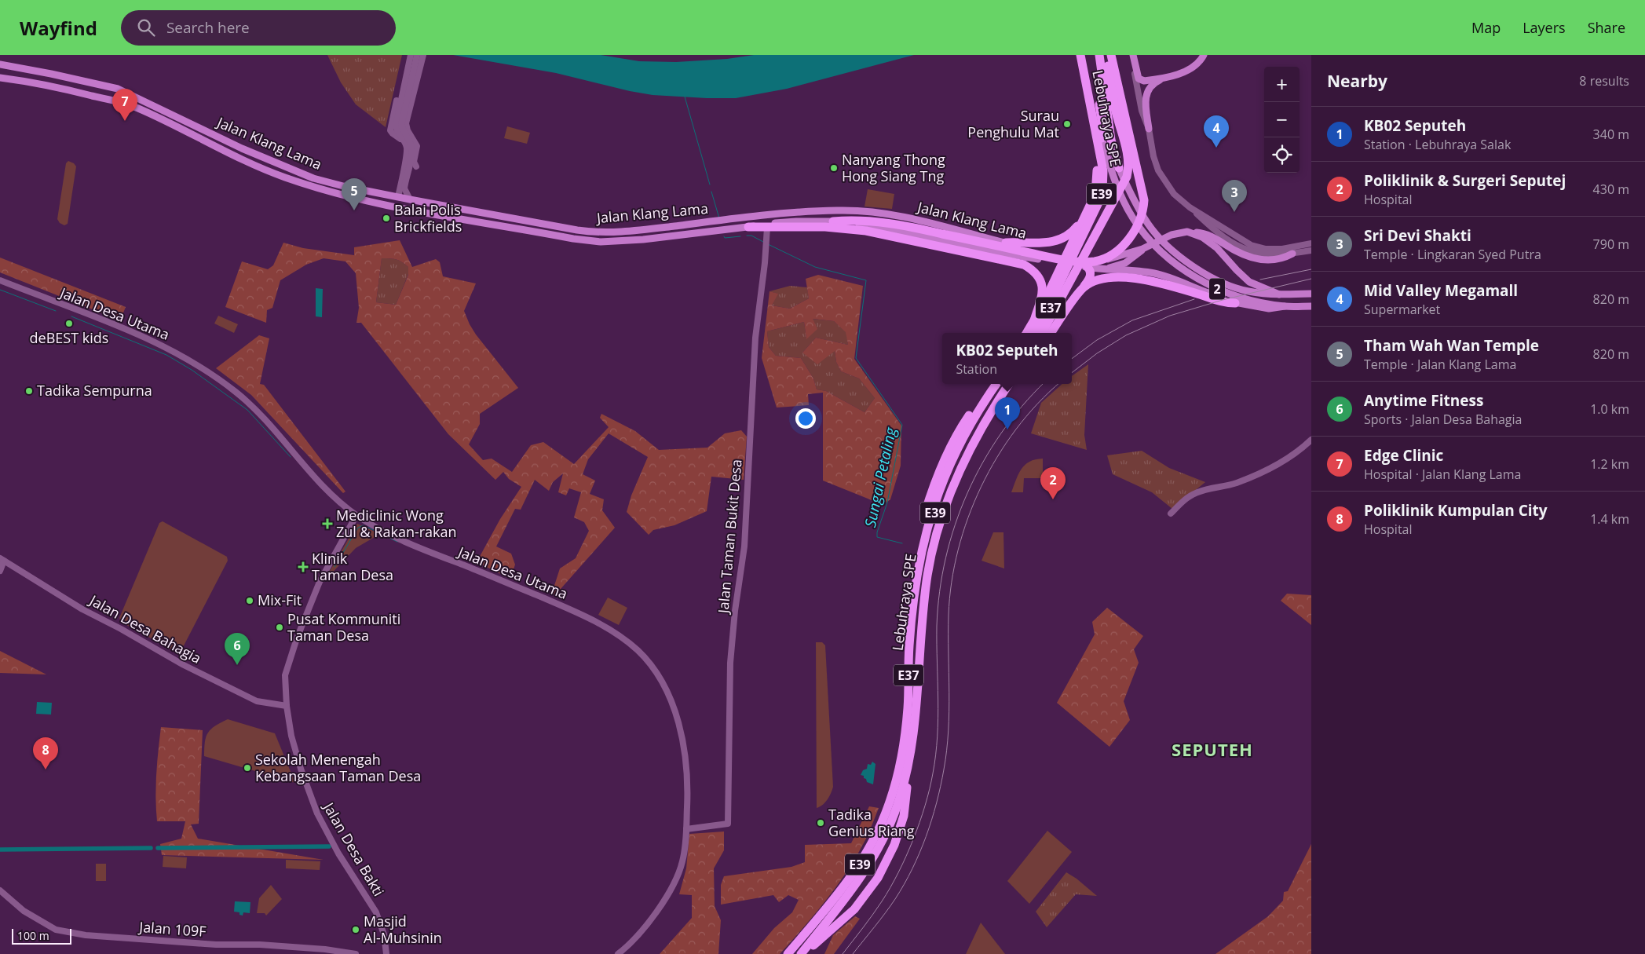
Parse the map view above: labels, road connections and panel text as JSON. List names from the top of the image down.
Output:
{
  "streets": {
    "highway": [
      "Lebuhraya SPE",
      "E39",
      "2",
      "E37"
    ],
    "main road": ["Jalan Klang Lama"],
    "street": [
      "Jalan Desa Utama",
      "Jalan Taman Bukit Desa",
      "Jalan Desa Bahagia",
      "Jalan Desa Bakti",
      "Jalan 109F"
    ]
  },
  "crossings": [
    ["Lebuhraya SPE", "2"],
    ["Jalan Klang Lama", "2"],
    ["E39", "E37"],
    ["Jalan Desa Utama", "Jalan Taman Bukit Desa"],
    ["Jalan Desa Utama", "Jalan Desa Bakti"],
    ["Jalan Desa Bahagia", "Jalan Desa Bakti"]
  ],
  "districts": ["SEPUTEH"],
  "water": ["Sungai Petaling"],
  "places": {
    "other": [
      "Surau Penghulu Mat",
      "Nanyang Thong Hong Siang Tng",
      "Balai Polis Brickfields",
      "deBEST kids",
      "Tadika Sempurna",
      "Mix-Fit",
      "Pusat Kommuniti Taman Desa",
      "Sekolah Menengah Kebangsaan Taman Desa",
      "Tadika Genius Riang",
      "Masjid Al-Muhsinin"
    ],
    "health": ["Mediclinic Wong Zul & Rakan-rakan", "Klinik Taman Desa"]
  },
  "scale_bar": "100 m",
  "page": {
    "header": "Wayfind",
    "search": "Search here",
    "nav": ["Map", "Layers", "Share"],
    "heading": ["Nearby", "8 results"],
    "map_buttons": ["+", "−"],
    "pins": [
      "7",
      "4",
      "5",
      "3",
      "1",
      "2",
      "6",
      "8"
    ],
    "list": [
      {
        "mark": "1",
        "name": "KB02 Seputeh",
        "note": "Station · Lebuhraya Salak",
        "value": "340 m"
      },
      {
        "mark": "2",
        "name": "Poliklinik & Surgeri Seputej",
        "note": "Hospital",
        "value": "430 m"
      },
      {
        "mark": "3",
        "name": "Sri Devi Shakti",
        "note": "Temple · Lingkaran Syed Putra",
        "value": "790 m"
      },
      {
        "mark": "4",
        "name": "Mid Valley Megamall",
        "note": "Supermarket",
        "value": "820 m"
      },
      {
        "mark": "5",
        "name": "Tham Wah Wan Temple",
        "note": "Temple · Jalan Klang Lama",
        "value": "820 m"
      },
      {
        "mark": "6",
        "name": "Anytime Fitness",
        "note": "Sports · Jalan Desa Bahagia",
        "value": "1.0 km"
      },
      {
        "mark": "7",
        "name": "Edge Clinic",
        "note": "Hospital · Jalan Klang Lama",
        "value": "1.2 km"
      },
      {
        "mark": "8",
        "name": "Poliklinik Kumpulan City",
        "note": "Hospital",
        "value": "1.4 km"
      }
    ],
    "popup": ["KB02 Seputeh", "Station"],
    "scale": "100 m"
  }
}
